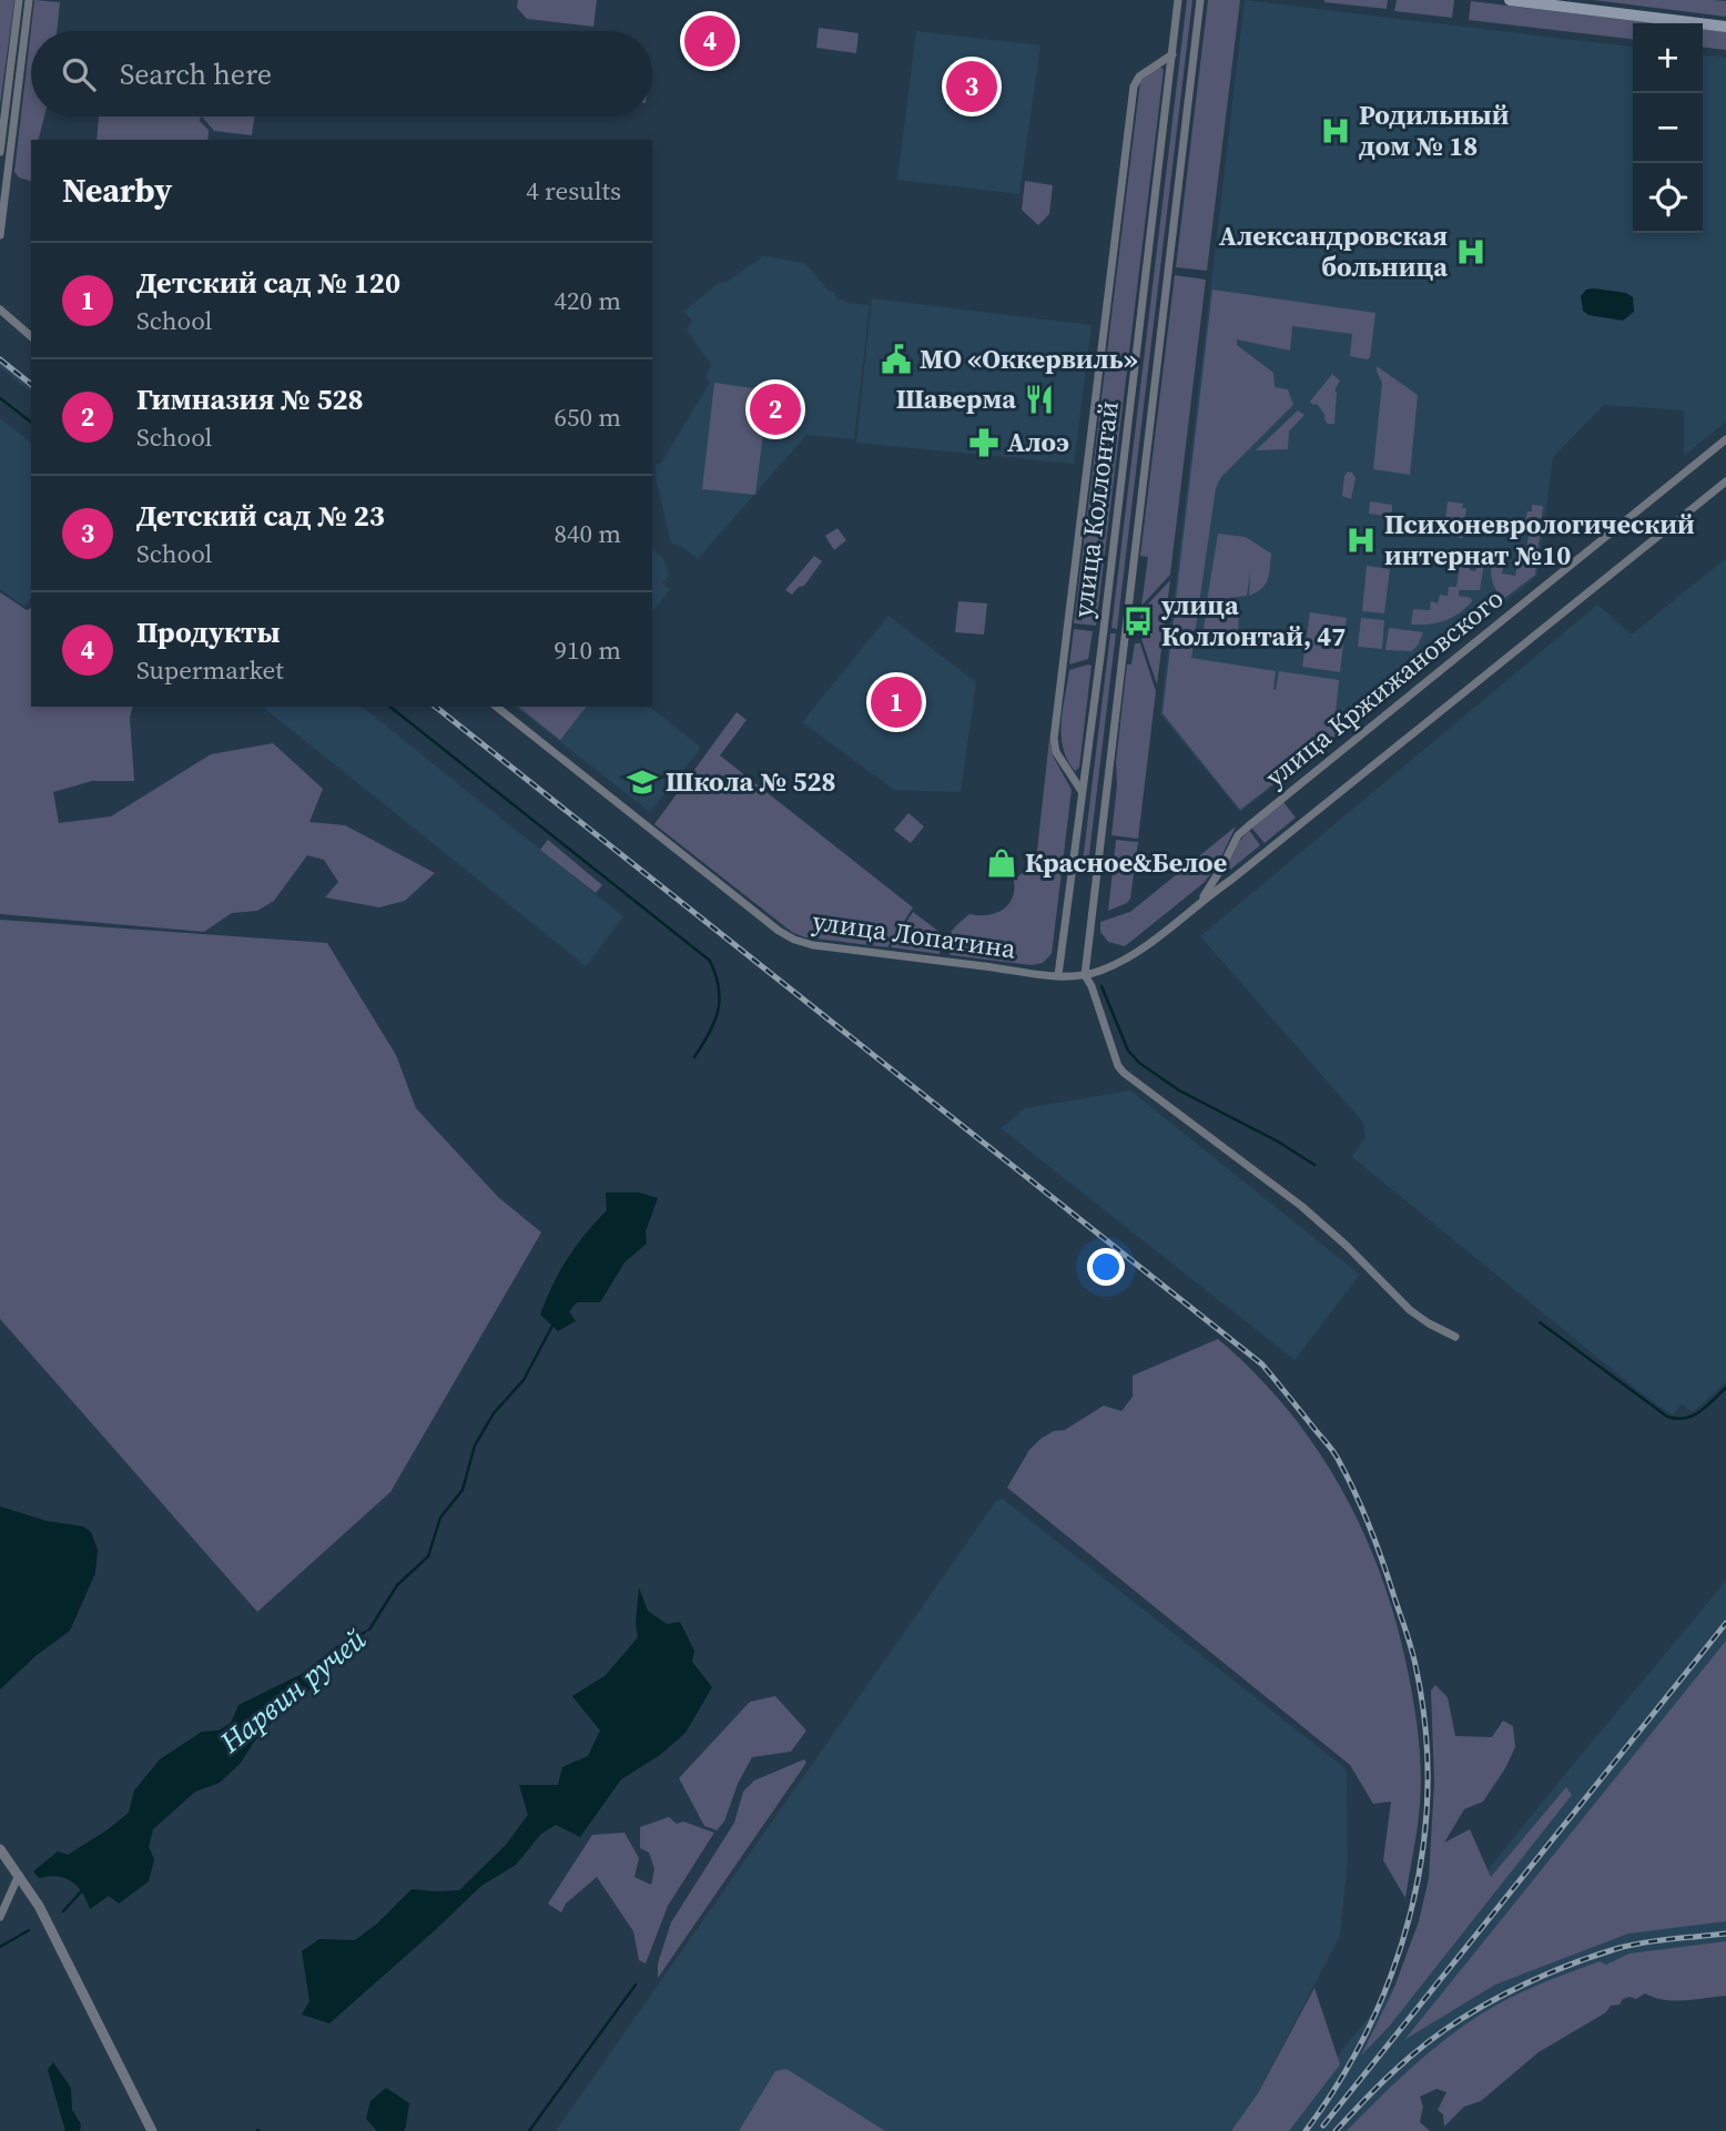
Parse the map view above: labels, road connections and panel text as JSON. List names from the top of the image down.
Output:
{
  "streets": {
    "street": ["улица Коллонтай", "улица Кржижановского", "улица Лопатина"]
  },
  "crossings": [
    ["улица Коллонтай", "улица Кржижановского"],
    ["улица Коллонтай", "улица Лопатина"],
    ["улица Кржижановского", "улица Лопатина"]
  ],
  "water": ["Нарвин ручей"],
  "places": {
    "hospital": ["Родильный дом № 18", "Александровская больница", "Психоневрологический интернат №10"],
    "public building": ["МО «Оккервиль»"],
    "restaurant": ["Шаверма"],
    "pharmacy": ["Алоэ"],
    "bus stop": ["улица Коллонтай, 47"],
    "school or university": ["Школа № 528"],
    "shop": ["Красное&Белое"]
  },
  "page": {
    "pins": [
      "4",
      "3",
      "2",
      "1"
    ],
    "map_buttons": ["+", "−"],
    "search": "Search here",
    "heading": ["Nearby", "4 results"],
    "list": [
      {
        "mark": "1",
        "name": "Детский сад № 120",
        "note": "School",
        "value": "420 m"
      },
      {
        "mark": "2",
        "name": "Гимназия № 528",
        "note": "School",
        "value": "650 m"
      },
      {
        "mark": "3",
        "name": "Детский сад № 23",
        "note": "School",
        "value": "840 m"
      },
      {
        "mark": "4",
        "name": "Продукты",
        "note": "Supermarket",
        "value": "910 m"
      }
    ]
  }
}
